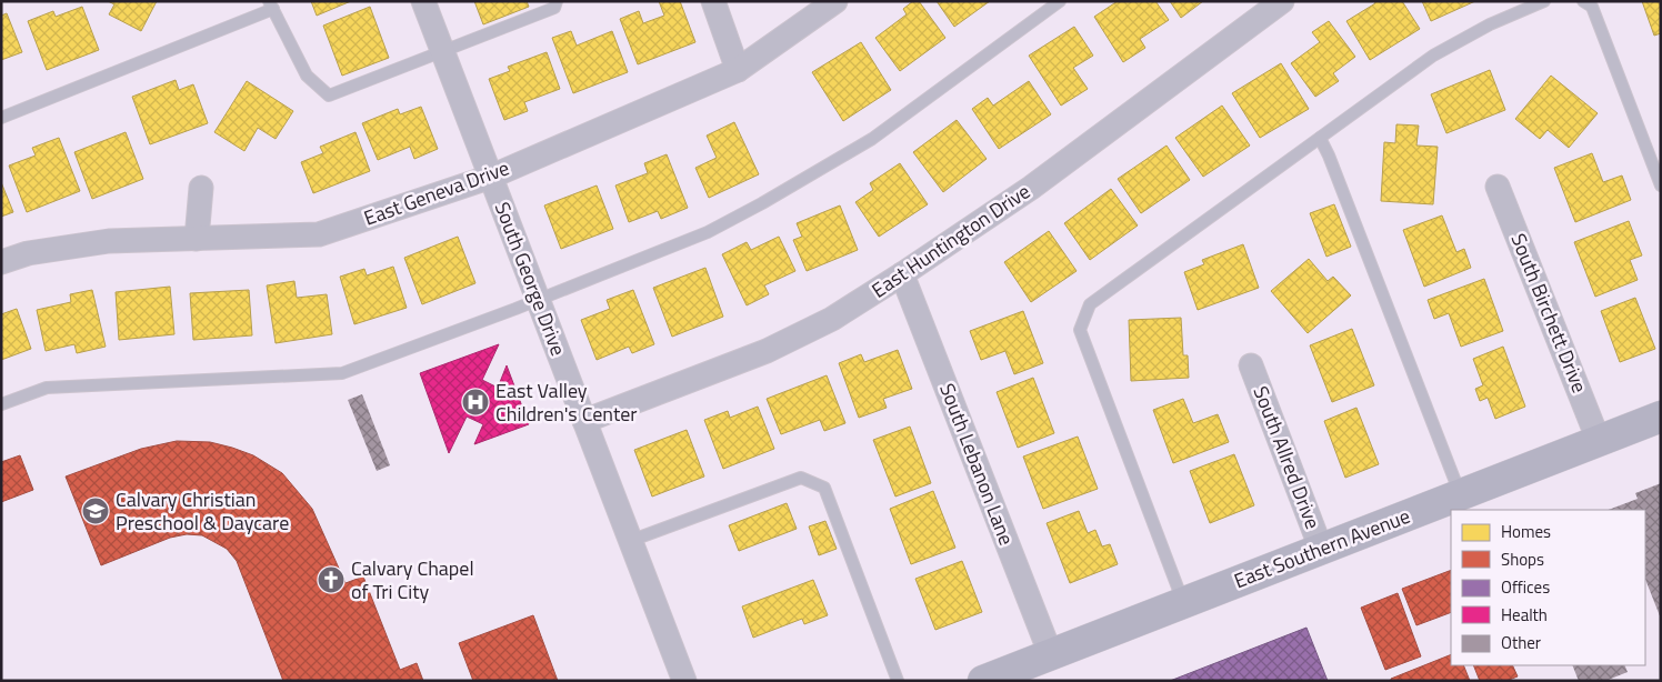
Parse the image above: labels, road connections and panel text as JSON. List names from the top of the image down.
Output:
{
  "streets": {
    "main road": ["East Southern Avenue"],
    "street": [
      "East Geneva Drive",
      "East Huntington Drive",
      "South George Drive",
      "South Birchett Drive",
      "South Allred Drive",
      "South Lebanon Lane"
    ]
  },
  "crossings": [
    ["East Geneva Drive", "South George Drive"],
    ["East Huntington Drive", "South George Drive"],
    ["East Huntington Drive", "South Lebanon Lane"],
    ["South Birchett Drive", "East Southern Avenue"],
    ["South Allred Drive", "East Southern Avenue"],
    ["South Lebanon Lane", "East Southern Avenue"]
  ],
  "places": {
    "hospital": ["East Valley Children's Center"],
    "school or university": ["Calvary Christian Preschool & Daycare"],
    "church": ["Calvary Chapel of Tri City"]
  },
  "legend": [
    "Homes",
    "Shops",
    "Offices",
    "Health",
    "Other"
  ]
}
